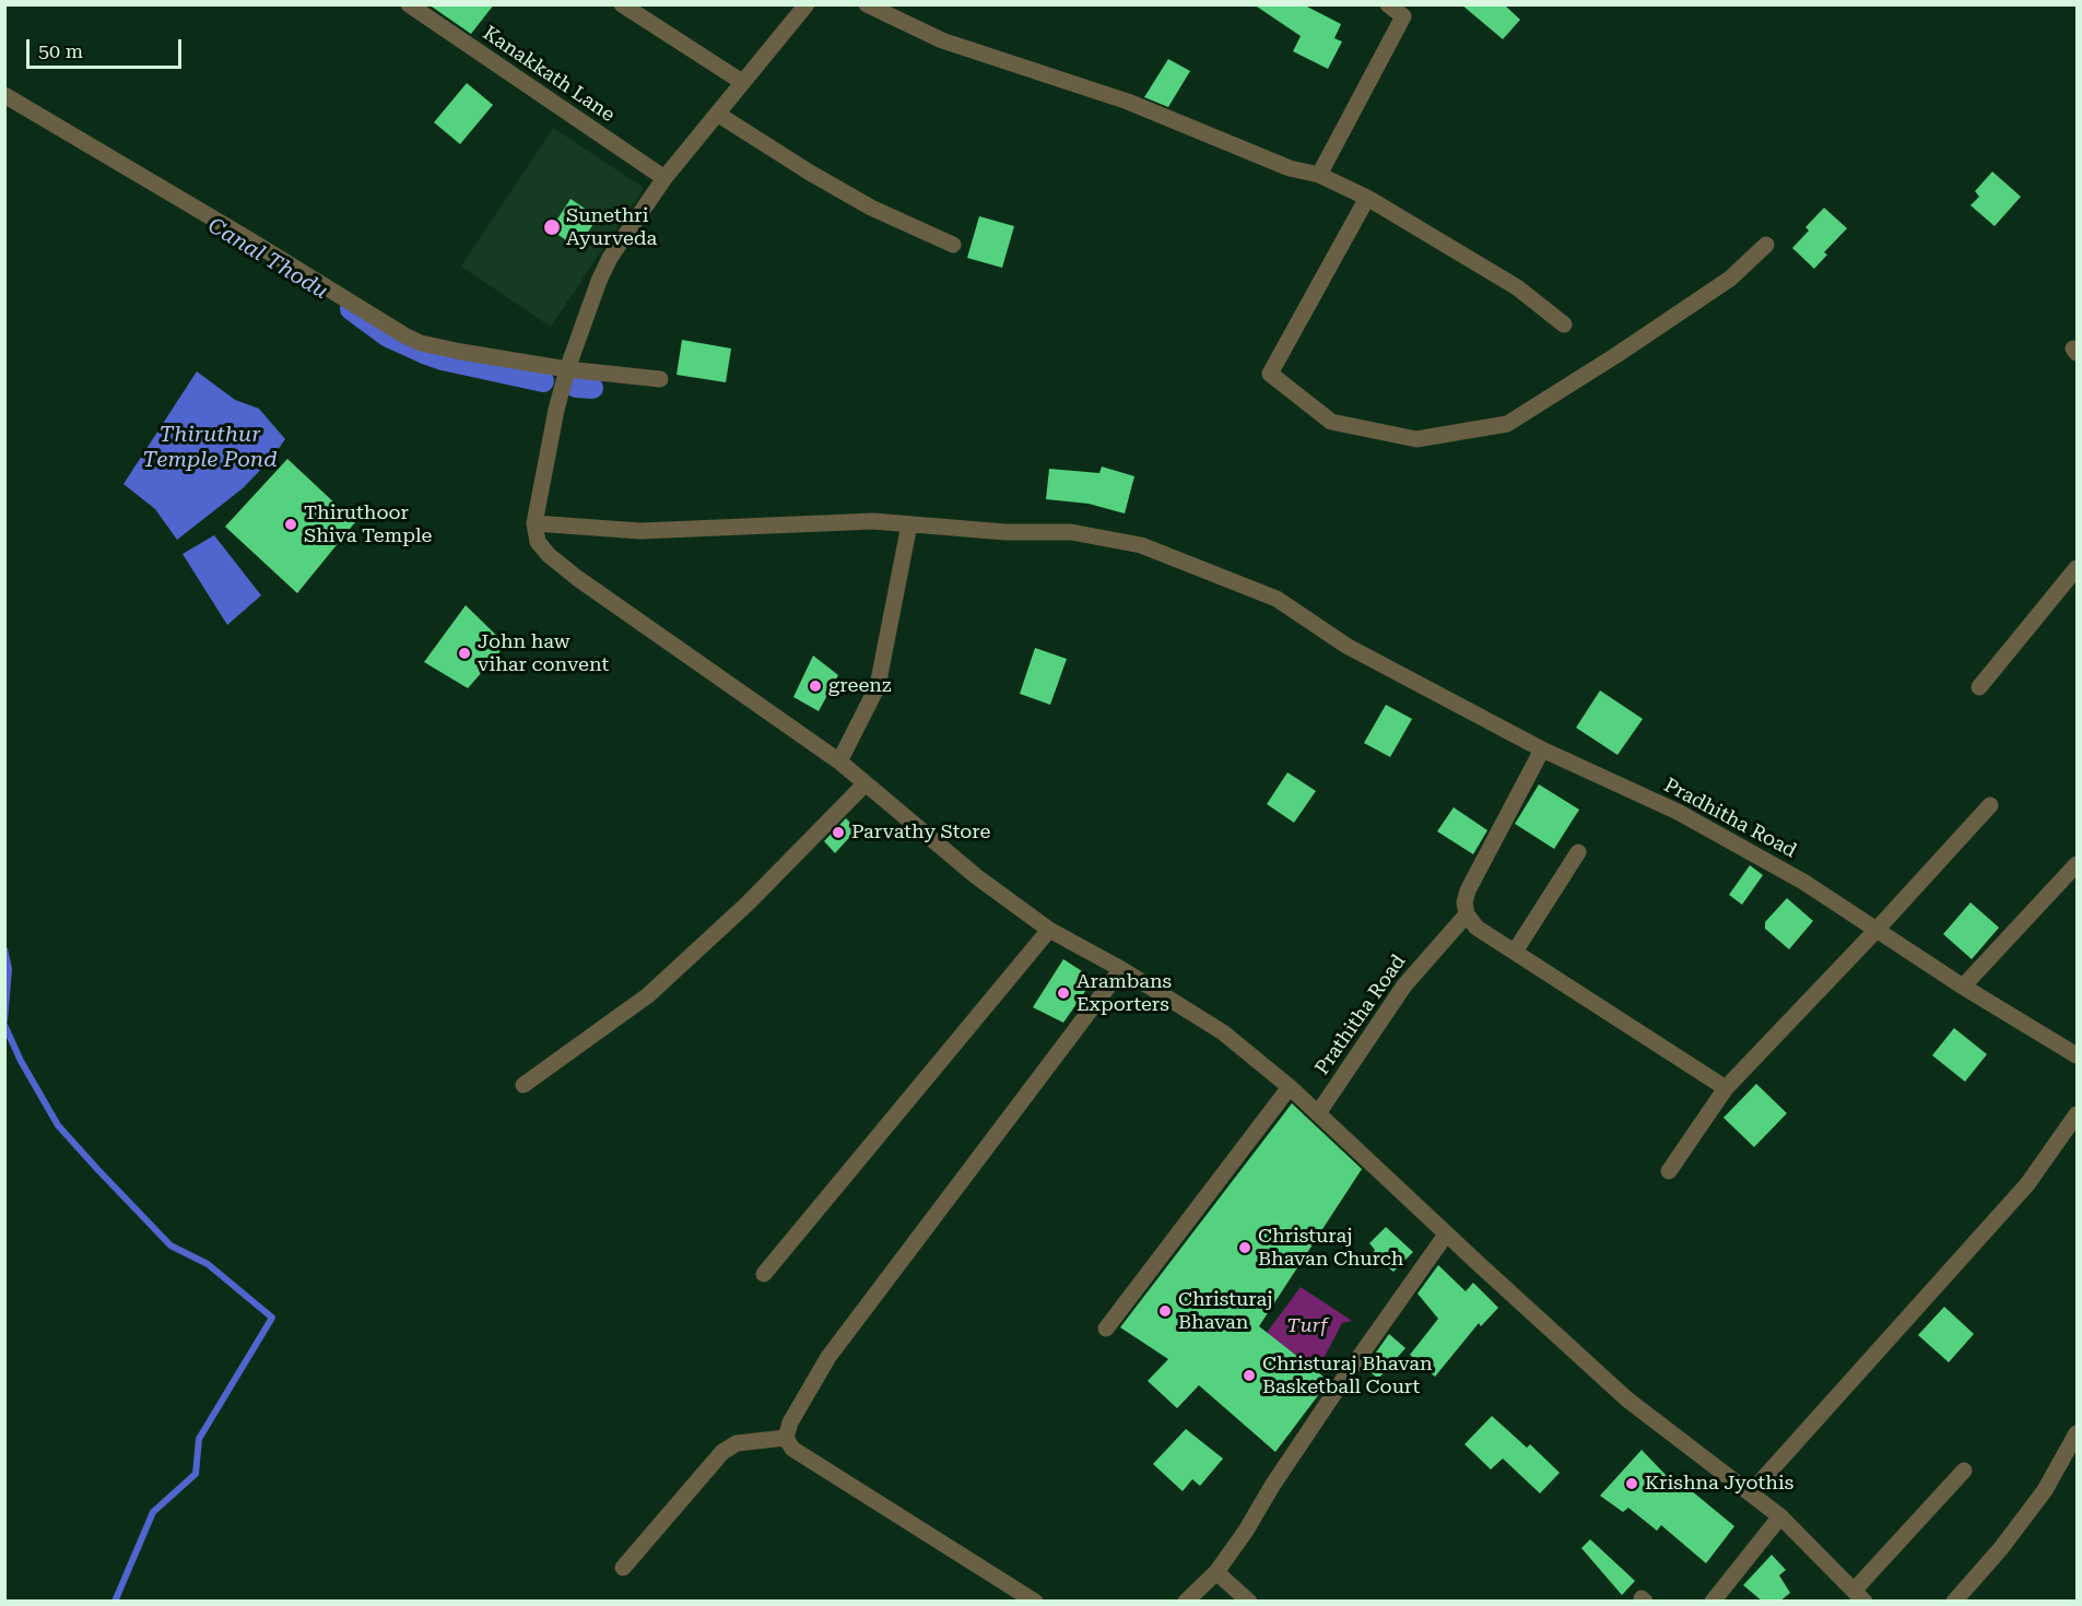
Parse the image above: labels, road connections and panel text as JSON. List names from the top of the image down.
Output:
{
  "streets": {
    "street": ["Kanakkath Lane", "Pradhitha Road", "Prathitha Road"]
  },
  "water": ["Canal Thodu", "Thiruthur Temple Pond"],
  "parks": ["Turf"],
  "places": [
    "Sunethri Ayurveda",
    "Thiruthoor Shiva Temple",
    "John haw vihar convent",
    "greenz",
    "Parvathy Store",
    "Arambans Exporters",
    "Christuraj Bhavan Church",
    "Christuraj Bhavan",
    "Christuraj Bhavan Basketball Court",
    "Krishna Jyothis"
  ],
  "scale_bar": "50 m"
}
